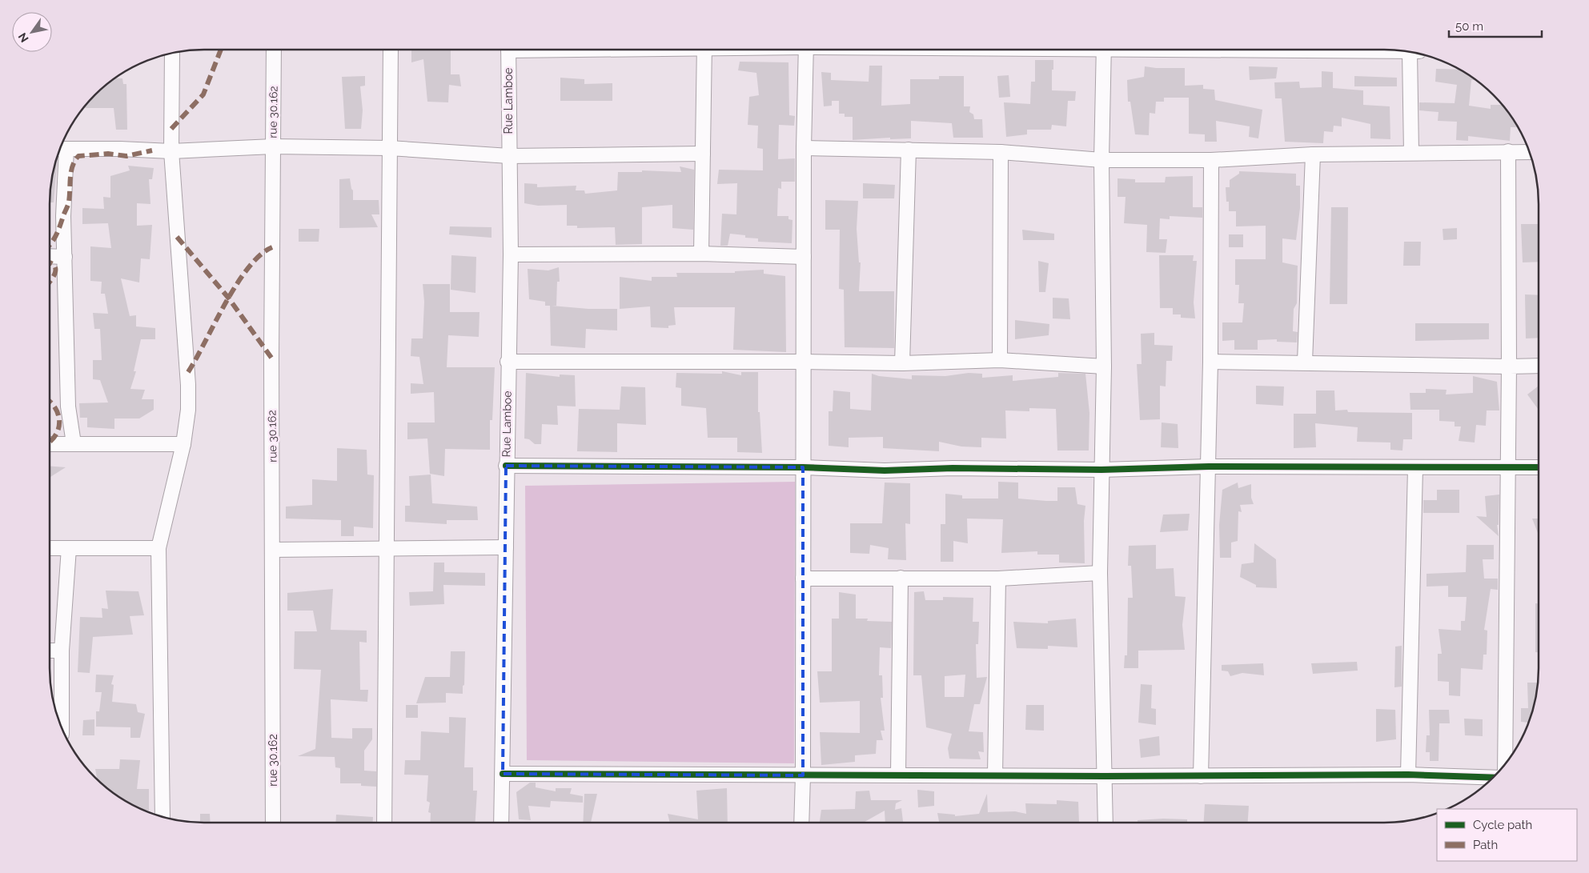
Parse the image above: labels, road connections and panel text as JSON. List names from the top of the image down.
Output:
{
  "streets": {
    "street": ["Rue Lamboe", "rue 30.162"]
  },
  "legend": ["Cycle path", "Path"],
  "scale_bar": "50 m",
  "north": "bottom left"
}
